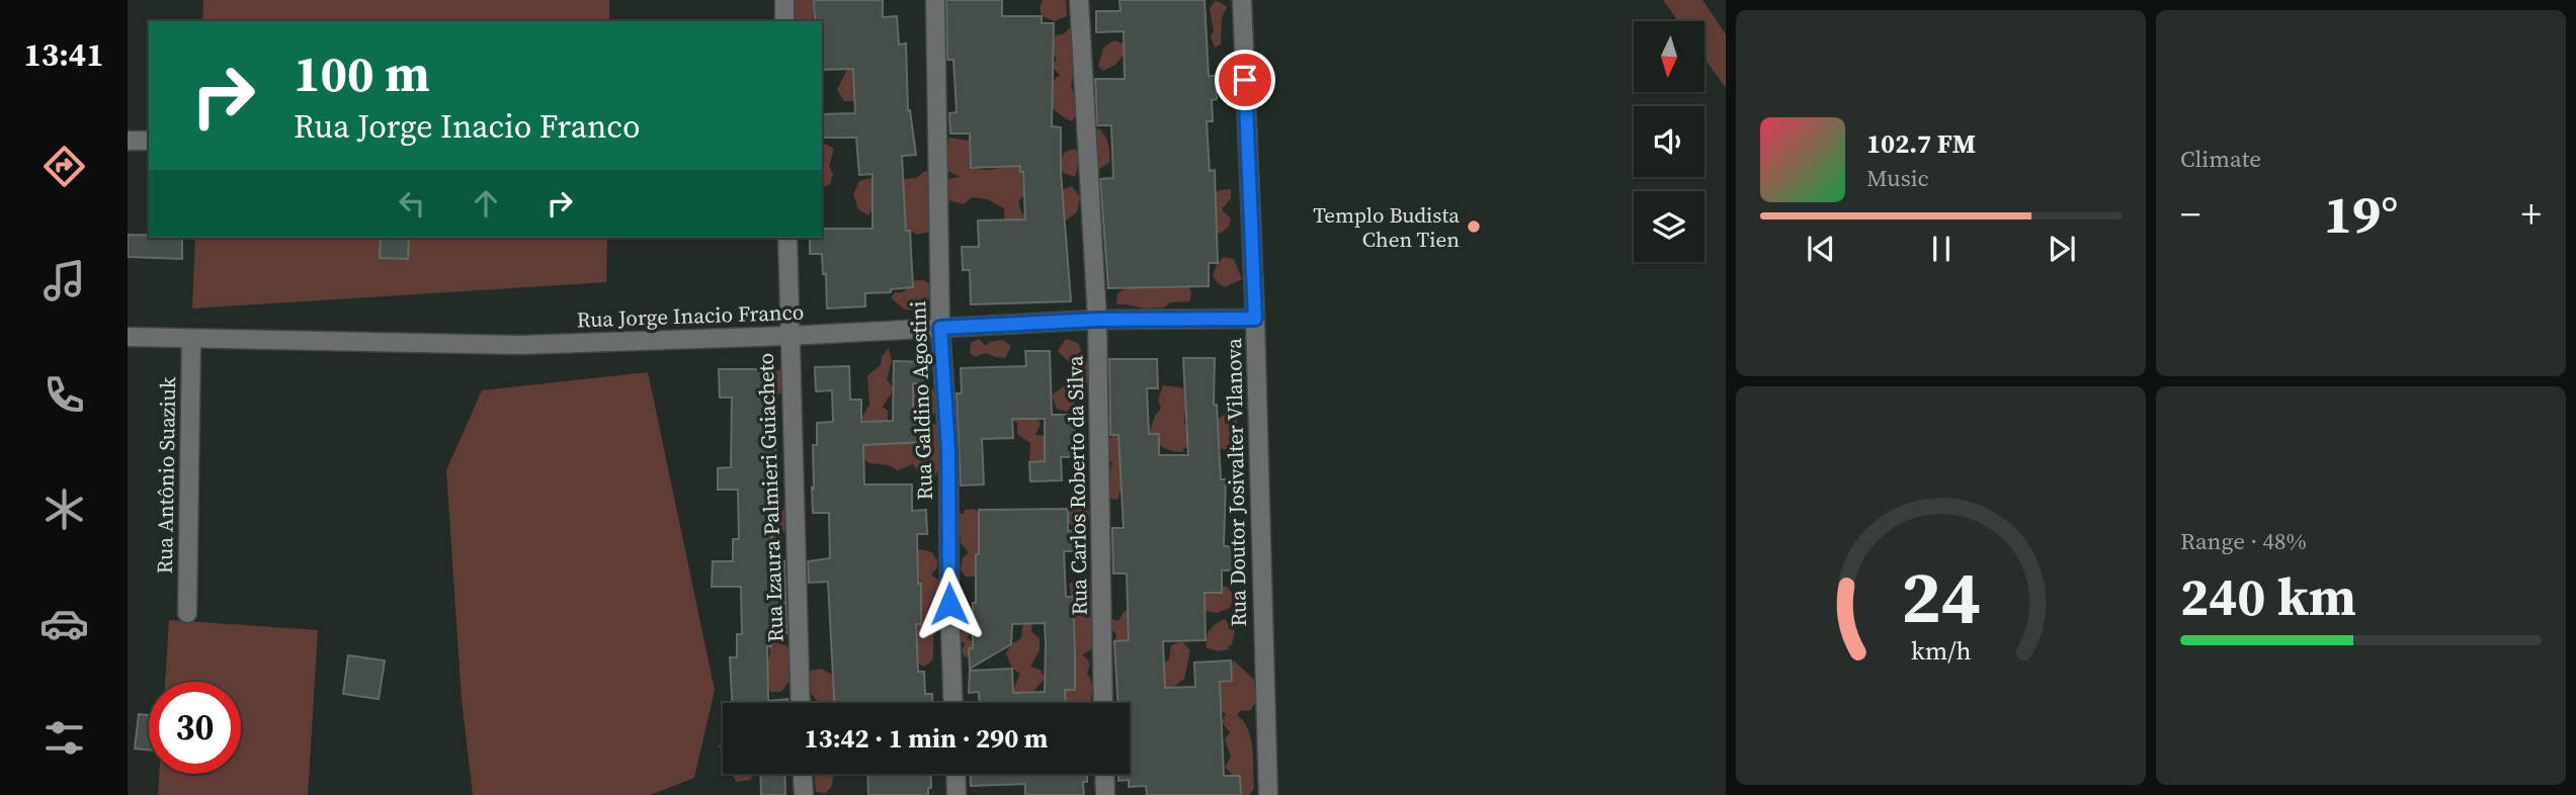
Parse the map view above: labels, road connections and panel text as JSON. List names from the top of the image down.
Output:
{
  "streets": {
    "street": [
      "Rua Jorge Inacio Franco",
      "Rua Galdino Agostini",
      "Rua Antônio Suaziuk",
      "Rua Doutor Josivalter Vilanova",
      "Rua Carlos Roberto da Silva",
      "Rua Izaura Palmieri Guiacheto"
    ]
  },
  "crossings": [
    ["Rua Jorge Inacio Franco", "Rua Galdino Agostini"],
    ["Rua Jorge Inacio Franco", "Rua Antônio Suaziuk"],
    ["Rua Jorge Inacio Franco", "Rua Doutor Josivalter Vilanova"],
    ["Rua Jorge Inacio Franco", "Rua Carlos Roberto da Silva"],
    ["Rua Jorge Inacio Franco", "Rua Izaura Palmieri Guiacheto"]
  ],
  "places": ["Templo Budista Chen Tien"],
  "north": "bottom",
  "page": {
    "tabs": "13:41",
    "tile": [
      "Climate",
      ["Range · 48%", "240 km"]
    ],
    "turn": ["100 m", "Rua Jorge Inacio Franco"],
    "song": ["102.7 FM", "Music"],
    "heat": ["−", "19°", "+"],
    "limit": "30",
    "trip": "13:42 · 1 min · 290 m",
    "gauge": ["24", "km/h"]
  }
}
